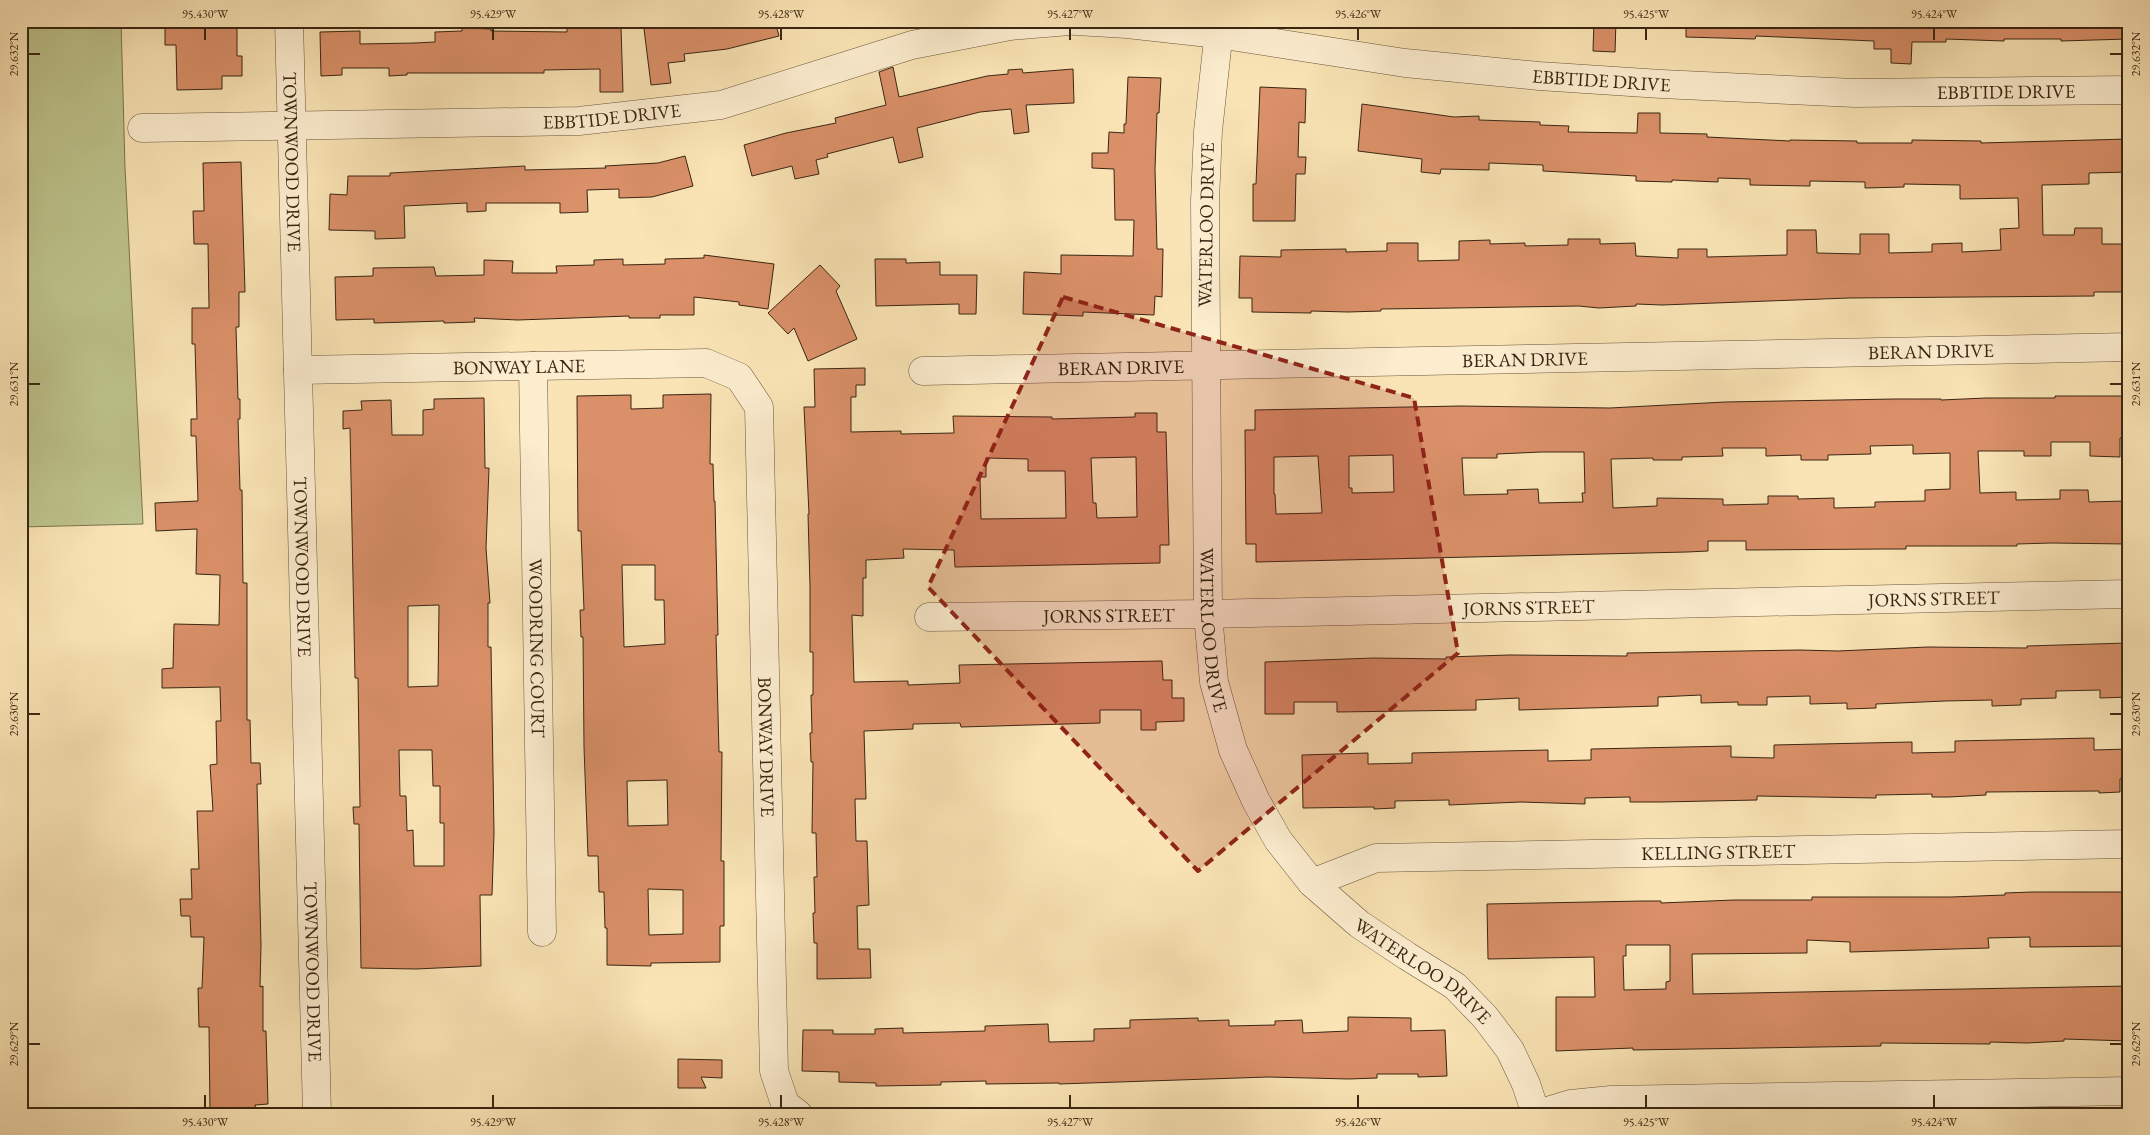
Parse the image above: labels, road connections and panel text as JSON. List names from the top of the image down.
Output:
{
  "streets": {
    "street": [
      "EBBTIDE DRIVE",
      "TOWNWOOD DRIVE",
      "WATERLOO DRIVE",
      "BERAN DRIVE",
      "BONWAY LANE",
      "JORNS STREET",
      "WOODRING COURT",
      "BONWAY DRIVE",
      "KELLING STREET"
    ]
  },
  "crossings": [
    ["EBBTIDE DRIVE", "TOWNWOOD DRIVE"],
    ["EBBTIDE DRIVE", "WATERLOO DRIVE"],
    ["TOWNWOOD DRIVE", "BONWAY LANE"],
    ["WATERLOO DRIVE", "BERAN DRIVE"],
    ["WATERLOO DRIVE", "JORNS STREET"],
    ["WATERLOO DRIVE", "KELLING STREET"],
    ["BONWAY LANE", "WOODRING COURT"],
    ["BONWAY LANE", "BONWAY DRIVE"]
  ],
  "coordinates": [
    "95.430°W",
    "95.429°W",
    "95.428°W",
    "95.427°W",
    "95.426°W",
    "95.425°W",
    "95.424°W",
    "29.632°N",
    "29.631°N",
    "29.630°N",
    "29.629°N"
  ]
}
